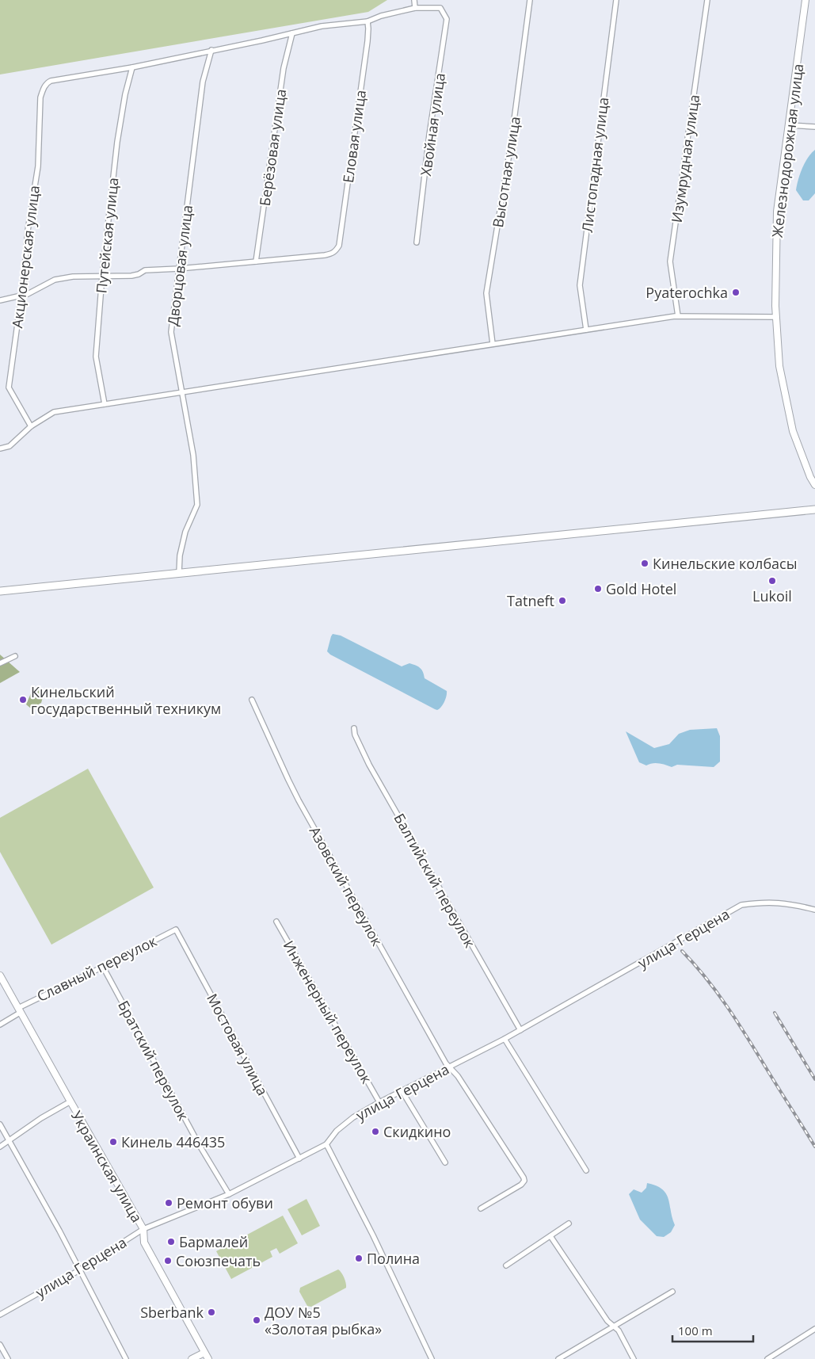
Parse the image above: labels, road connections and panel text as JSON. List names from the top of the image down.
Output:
{
  "streets": {
    "street": [
      "Хвойная улица",
      "Еловая улица",
      "Берёзовая улица",
      "Железнодорожная улица",
      "Изумрудная улица",
      "Листопадная улица",
      "Высотная улица",
      "Путейская улица",
      "Акционерская улица",
      "Дворцовая улица",
      "Балтийский переулок",
      "Азовский переулок",
      "улица Герцена",
      "Славный переулок",
      "Инженерный переулок",
      "Мостовая улица",
      "Братский переулок",
      "Украинская улица"
    ]
  },
  "crossings": [
    ["Еловая улица", "Берёзовая улица"],
    ["Путейская улица", "Акционерская улица"],
    ["Балтийский переулок", "улица Герцена"],
    ["Азовский переулок", "улица Герцена"],
    ["улица Герцена", "Инженерный переулок"],
    ["улица Герцена", "Мостовая улица"],
    ["улица Герцена", "Братский переулок"],
    ["улица Герцена", "Украинская улица"],
    ["Славный переулок", "Мостовая улица"],
    ["Славный переулок", "Братский переулок"],
    ["Славный переулок", "Украинская улица"]
  ],
  "places": [
    "Pyaterochka",
    "Кинельские колбасы",
    "Lukoil",
    "Gold Hotel",
    "Tatneft",
    "Кинельский государственный техникум",
    "Скидкино",
    "Кинель 446435",
    "Ремонт обуви",
    "Бармалей",
    "Полина",
    "Союзпечать",
    "Sberbank",
    "ДОУ №5 «Золотая рыбка»"
  ],
  "scale_bar": "100 m"
}
